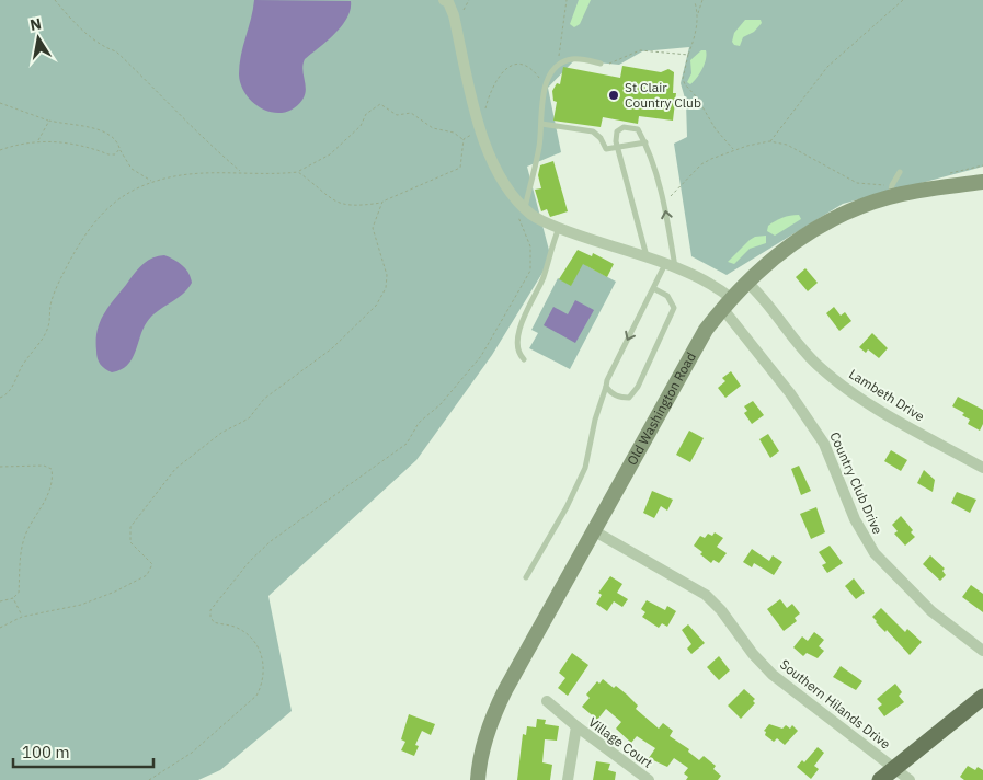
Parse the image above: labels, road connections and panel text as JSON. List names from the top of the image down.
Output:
{
  "streets": {
    "street": [
      "Lambeth Drive",
      "Old Washington Road",
      "Country Club Drive",
      "Southern Hilands Drive",
      "Village Court"
    ]
  },
  "crossings": [
    ["Lambeth Drive", "Old Washington Road"],
    ["Old Washington Road", "Country Club Drive"],
    ["Old Washington Road", "Southern Hilands Drive"]
  ],
  "places": ["St Clair Country Club"],
  "scale_bar": "100 m",
  "north": "top"
}
